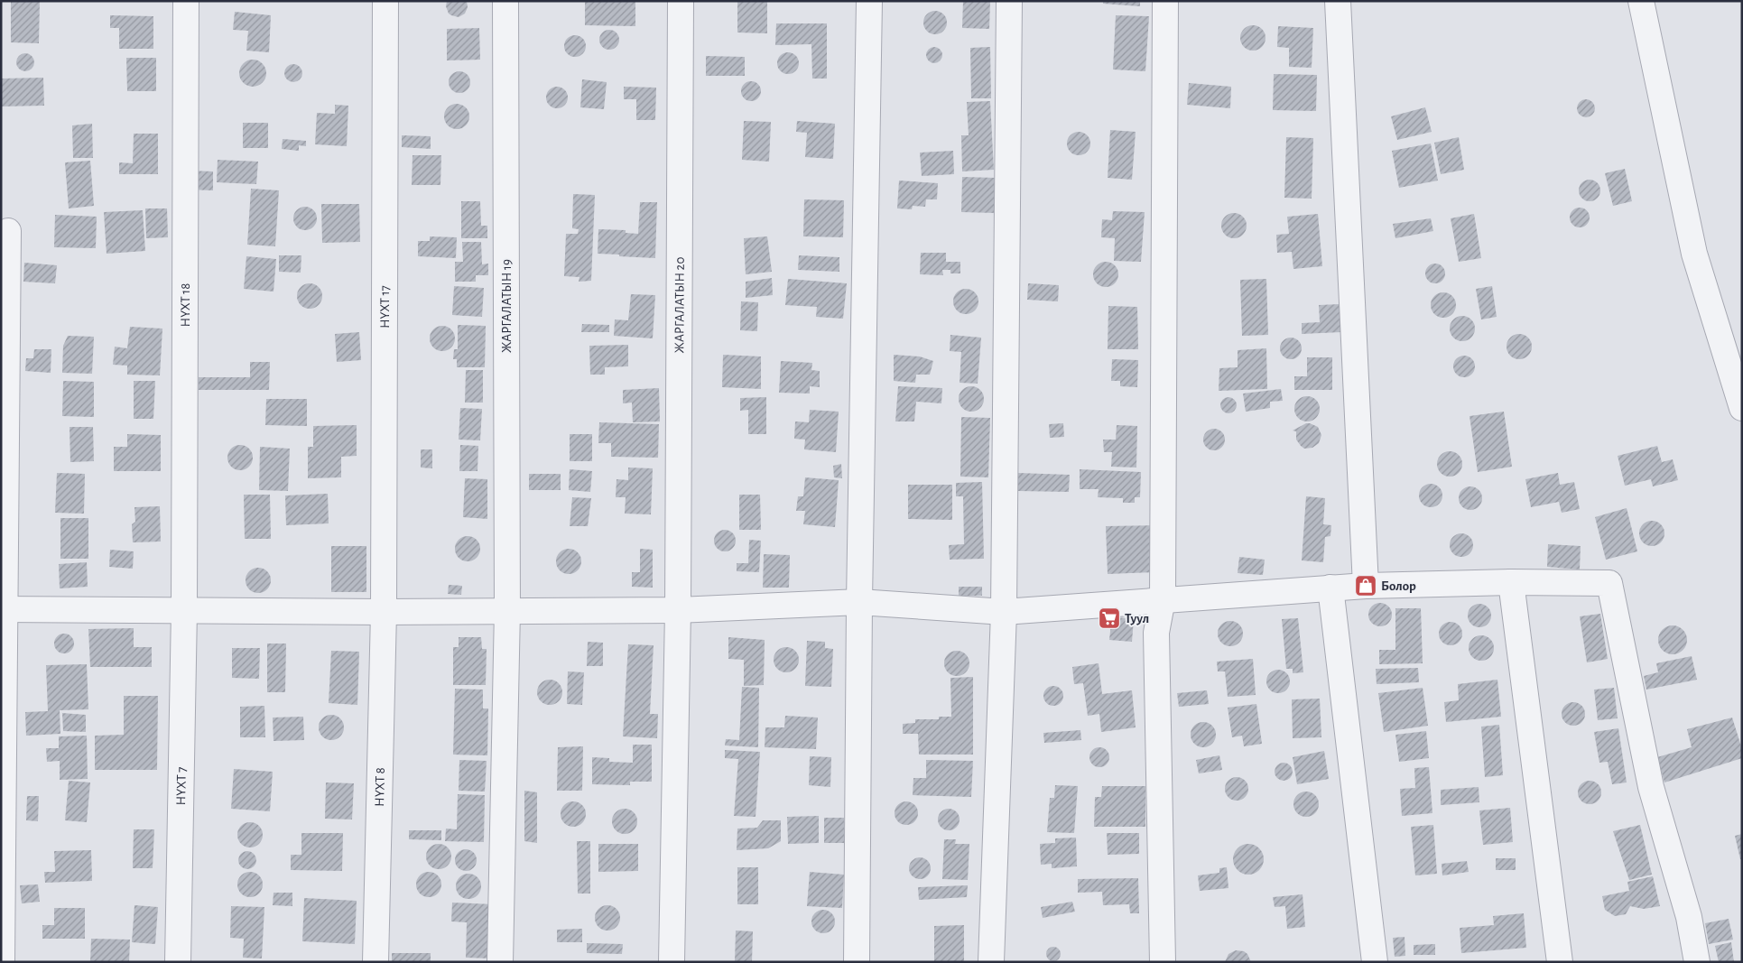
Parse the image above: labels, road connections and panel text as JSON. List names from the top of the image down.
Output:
{
  "streets": {
    "street": [
      "НҮХТ 18",
      "ЖАРГАЛАТЫН 19",
      "ЖАРГАЛАТЫН 20",
      "НҮХТ 17",
      "НҮХТ 7",
      "НҮХТ 8"
    ]
  },
  "crossings": [
    ["НҮХТ 18", "НҮХТ 7"],
    ["НҮХТ 17", "НҮХТ 8"]
  ],
  "places": {
    "shop": ["Болор"],
    "supermarket": ["Туул"]
  }
}
